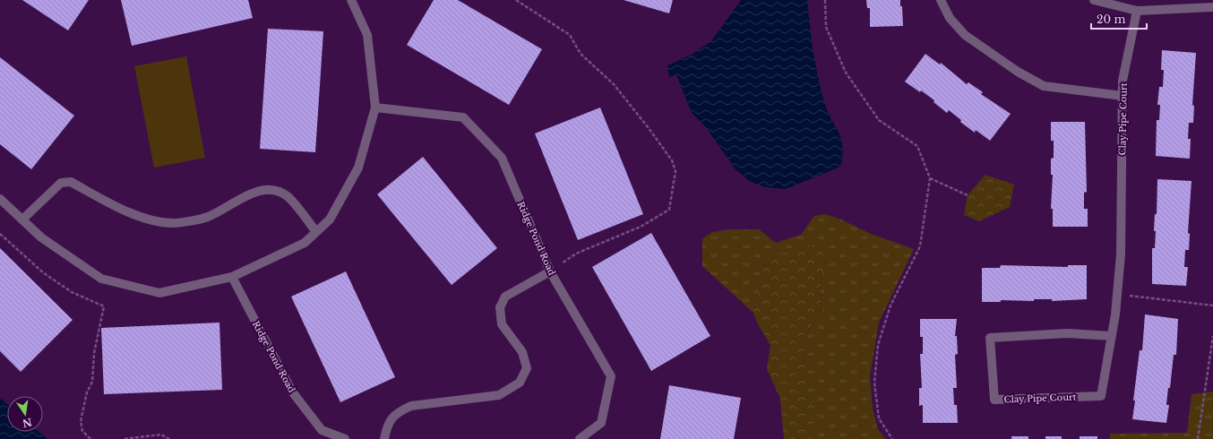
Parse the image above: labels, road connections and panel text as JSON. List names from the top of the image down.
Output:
{
  "streets": {
    "street": ["Clay Pipe Court", "Ridge Pond Road"]
  },
  "scale_bar": "20 m",
  "north": "bottom"
}
